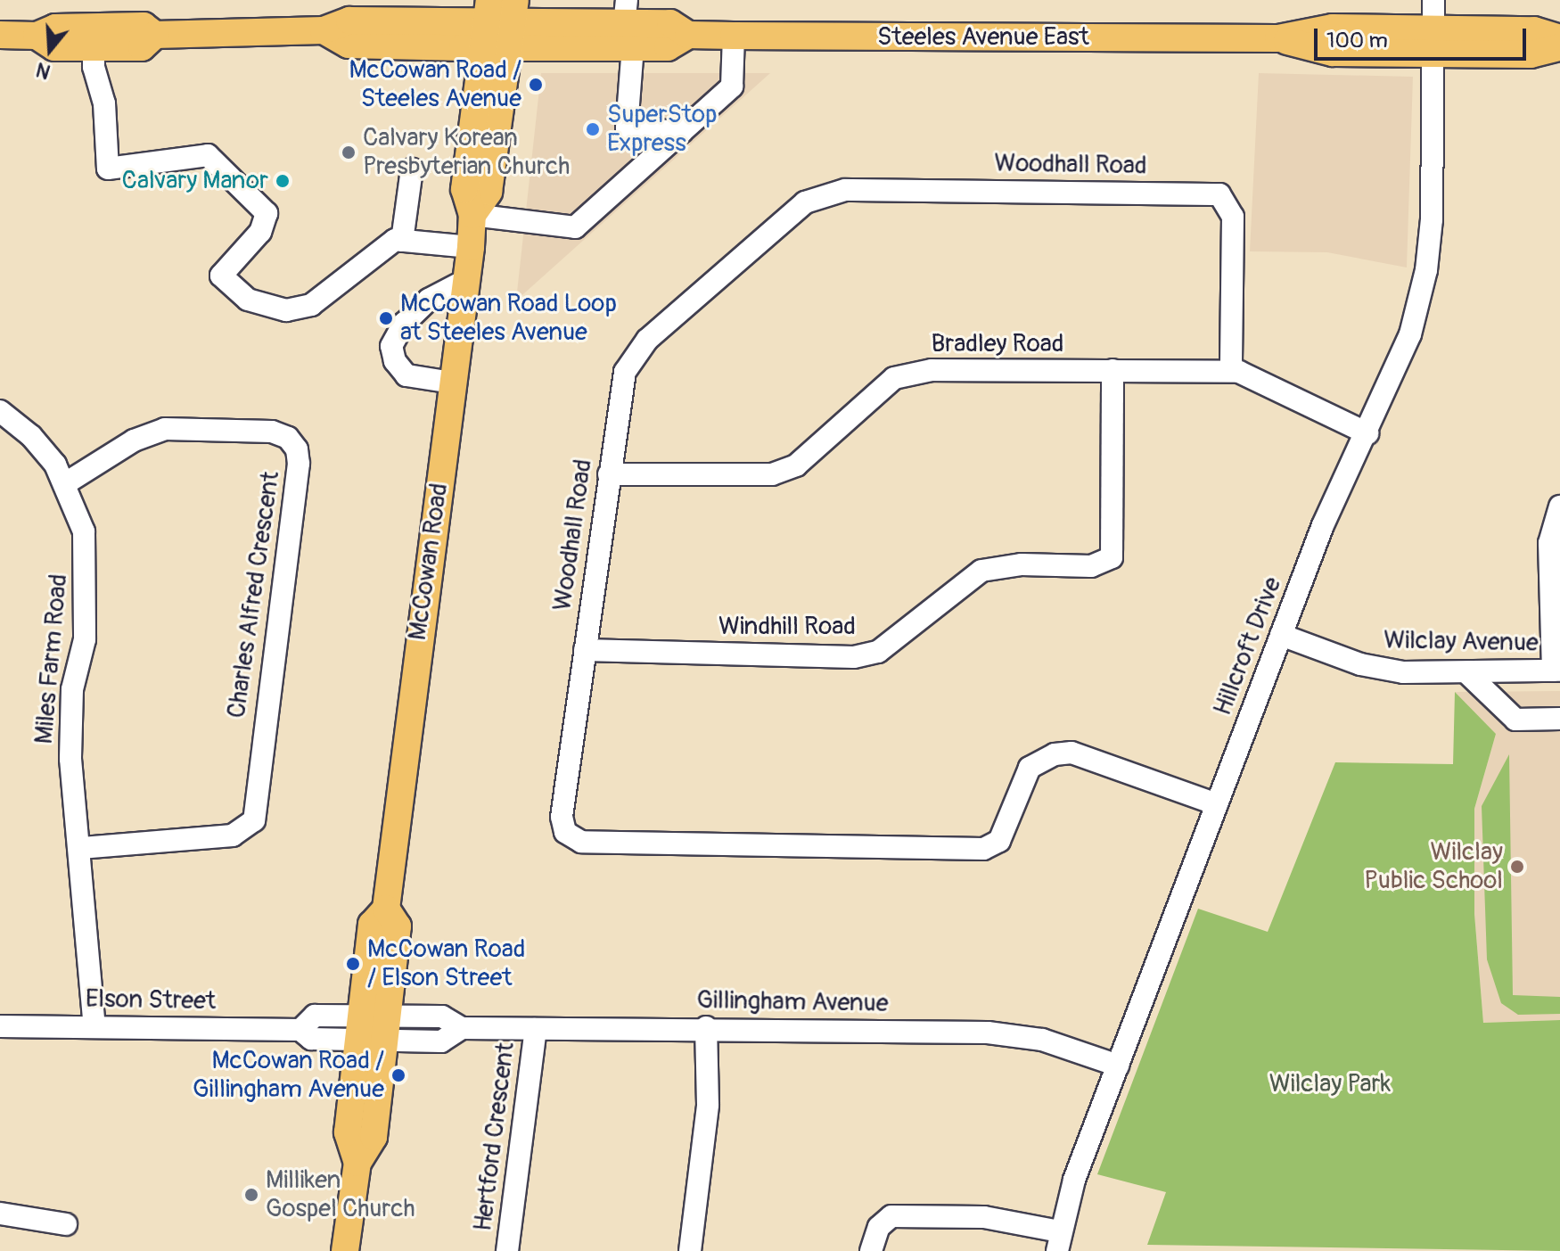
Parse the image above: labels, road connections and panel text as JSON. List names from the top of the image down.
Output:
{
  "streets": {
    "main road": ["Steeles Avenue East", "McCowan Road"],
    "street": [
      "Woodhall Road",
      "Bradley Road",
      "Charles Alfred Crescent",
      "Windhill Road",
      "Wilclay Avenue",
      "Hillcroft Drive",
      "Miles Farm Road",
      "Elson Street",
      "Gillingham Avenue",
      "Hertford Crescent"
    ]
  },
  "crossings": [
    ["Steeles Avenue East", "McCowan Road"],
    ["Steeles Avenue East", "Hillcroft Drive"],
    ["Woodhall Road", "Bradley Road"],
    ["Woodhall Road", "Windhill Road"],
    ["Woodhall Road", "Hillcroft Drive"],
    ["Bradley Road", "Windhill Road"],
    ["Bradley Road", "Hillcroft Drive"],
    ["McCowan Road", "Elson Street"],
    ["McCowan Road", "Gillingham Avenue"],
    ["Charles Alfred Crescent", "Miles Farm Road"],
    ["Wilclay Avenue", "Hillcroft Drive"],
    ["Hillcroft Drive", "Gillingham Avenue"],
    ["Miles Farm Road", "Elson Street"],
    ["Elson Street", "Gillingham Avenue"],
    ["Gillingham Avenue", "Hertford Crescent"]
  ],
  "parks": ["Wilclay Park"],
  "places": [
    "McCowan Road / Steeles Avenue",
    "SuperStop Express",
    "Calvary Korean Presbyterian Church",
    "Calvary Manor",
    "McCowan Road Loop at Steeles Avenue",
    "Wilclay Public School",
    "McCowan Road / Elson Street",
    "McCowan Road / Gillingham Avenue",
    "Milliken Gospel Church"
  ],
  "scale_bar": "100 m",
  "north": "bottom"
}
